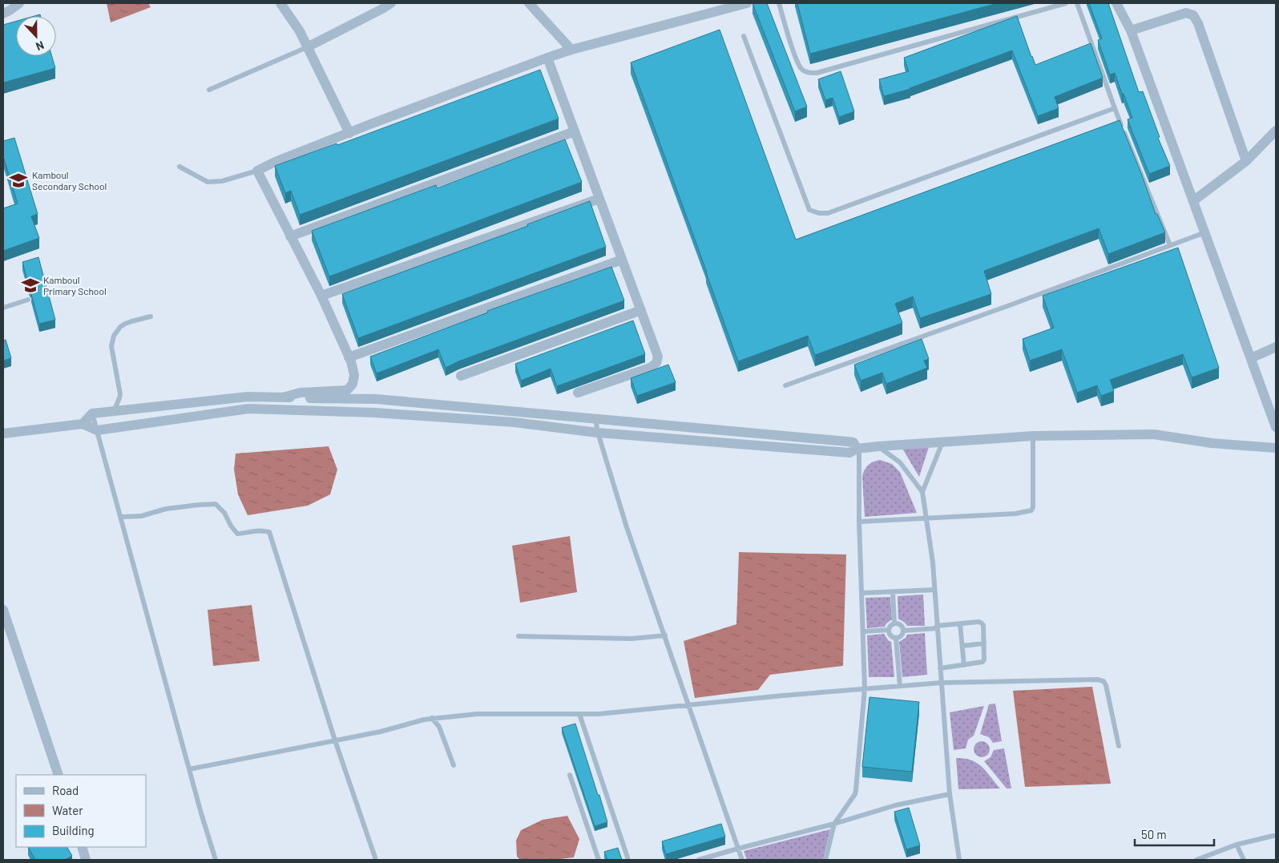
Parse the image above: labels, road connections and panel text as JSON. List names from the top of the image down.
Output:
{
  "places": {
    "school or university": ["Kamboul Secondary School", "Kamboul Primary School"]
  },
  "legend": ["Road", "Water", "Building"],
  "scale_bar": "50 m",
  "north": "bottom"
}
